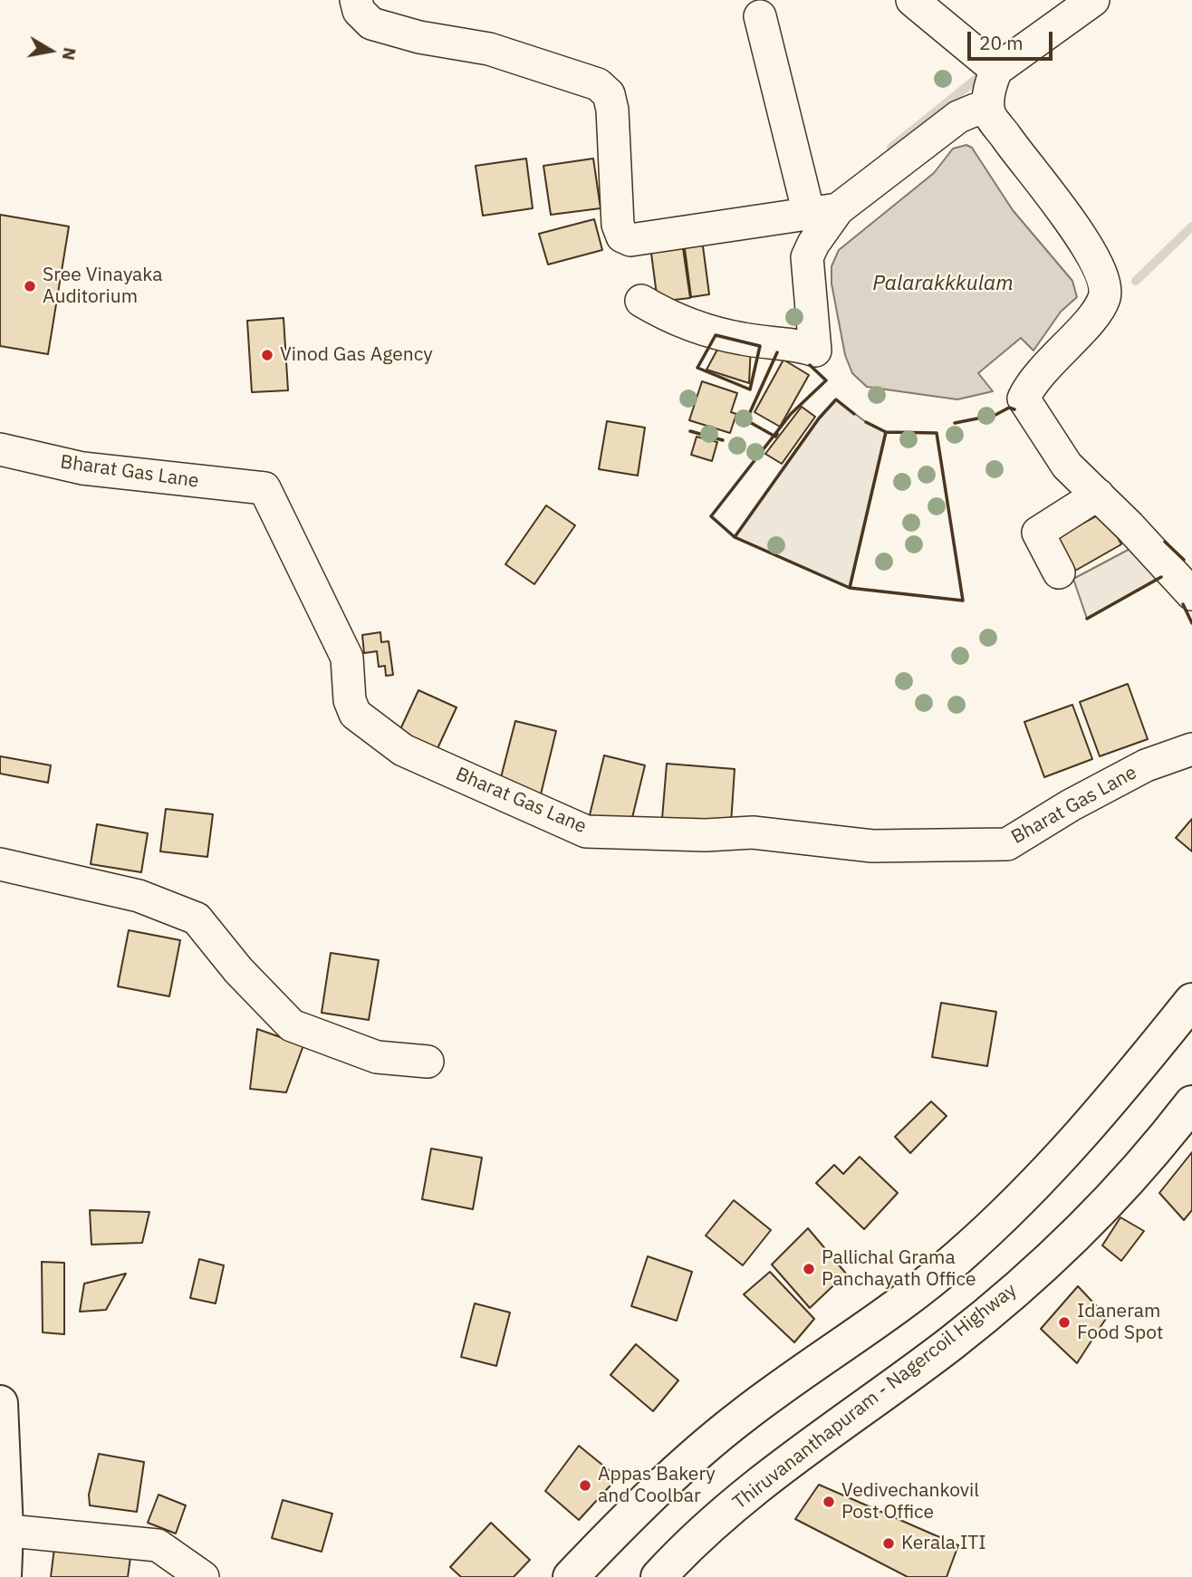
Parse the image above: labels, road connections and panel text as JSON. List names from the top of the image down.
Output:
{
  "streets": {
    "main road": ["Thiruvananthapuram - Nagercoil Highway"],
    "street": ["Bharat Gas Lane"]
  },
  "water": ["Palarakkkulam"],
  "places": [
    "Sree Vinayaka Auditorium",
    "Vinod Gas Agency",
    "Pallichal Grama Panchayath Office",
    "Idaneram Food Spot",
    "Appas Bakery and Coolbar",
    "Vedivechankovil Post Office",
    "Kerala ITI"
  ],
  "scale_bar": "20 m",
  "north": "right"
}
